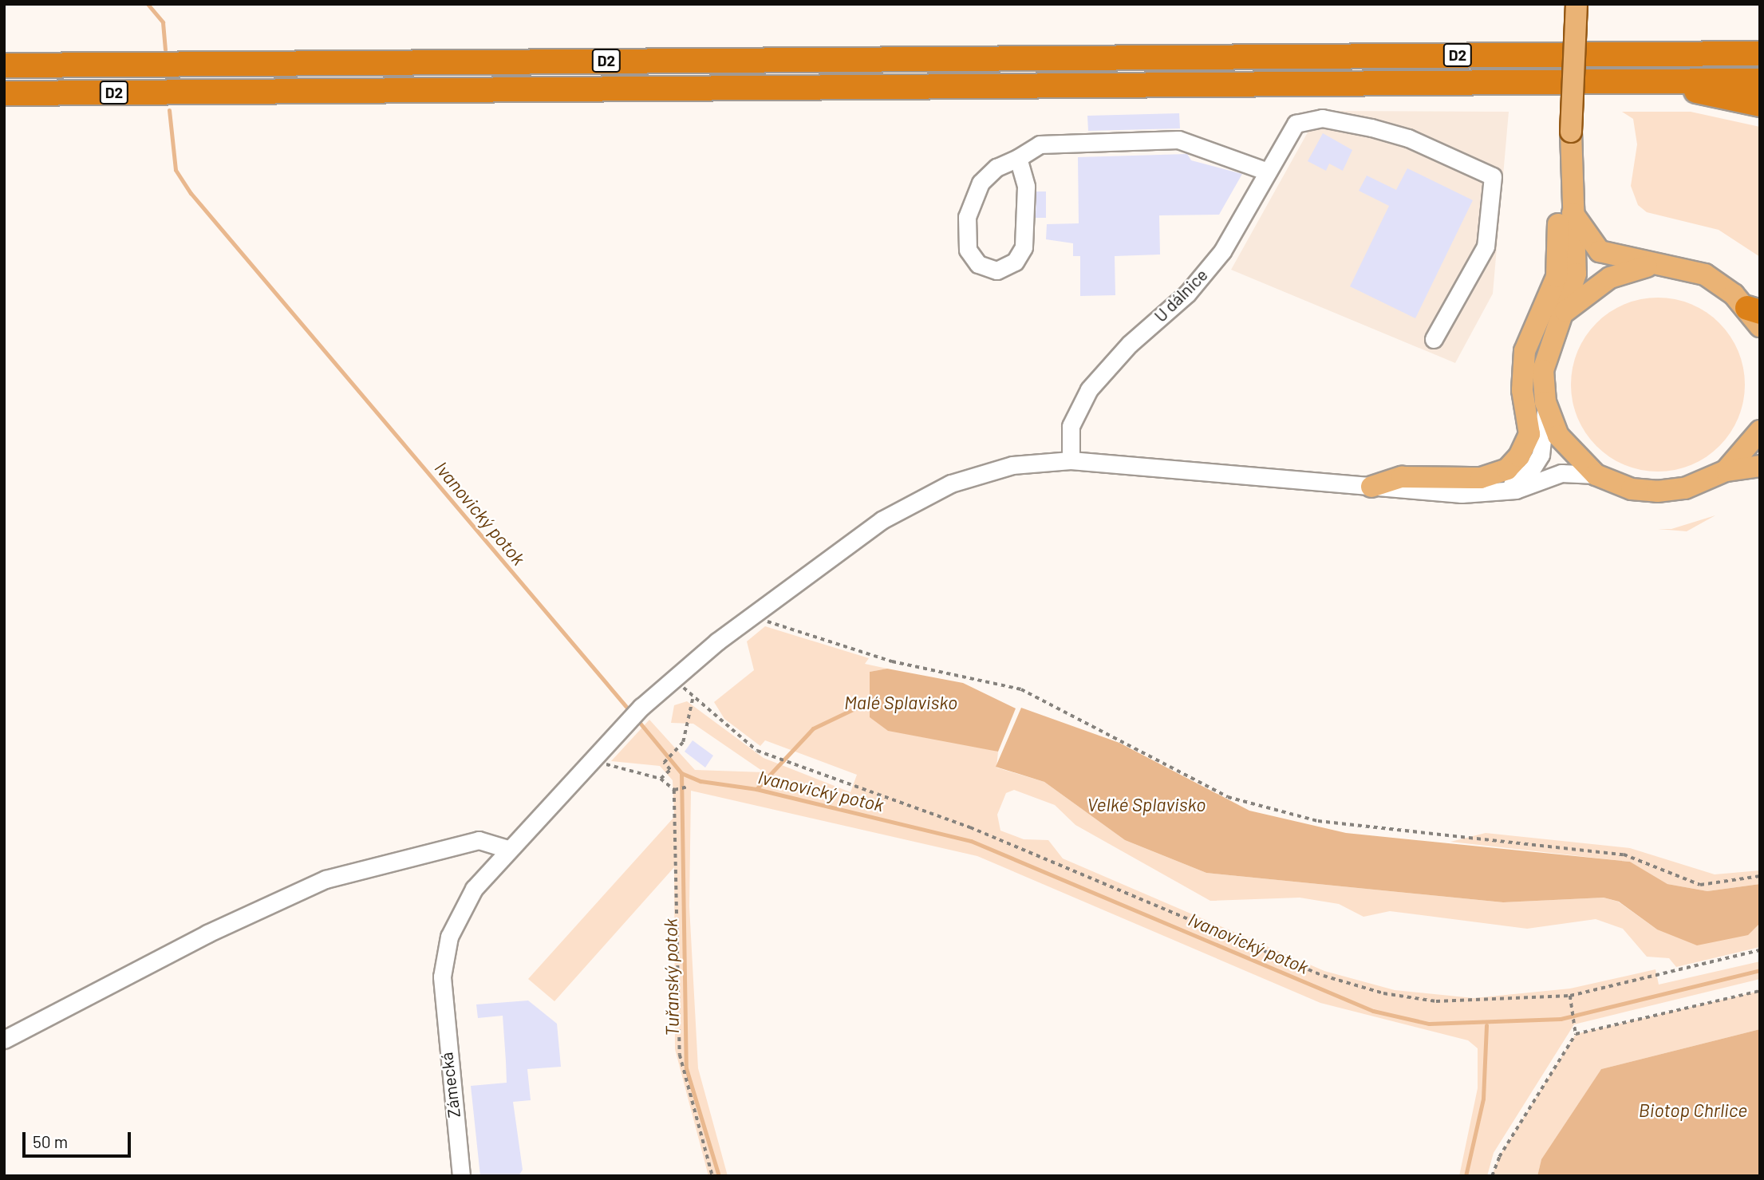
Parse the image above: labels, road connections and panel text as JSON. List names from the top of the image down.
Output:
{
  "streets": {
    "highway": ["D2"],
    "street": ["U dálnice", "Zámecká"]
  },
  "crossings": [
    ["U dálnice", "Zámecká"]
  ],
  "water": [
    "Ivanovický potok",
    "Malé Splavisko",
    "Velké Splavisko",
    "Tuřanský potok",
    "Biotop Chrlice"
  ],
  "scale_bar": "50 m"
}
